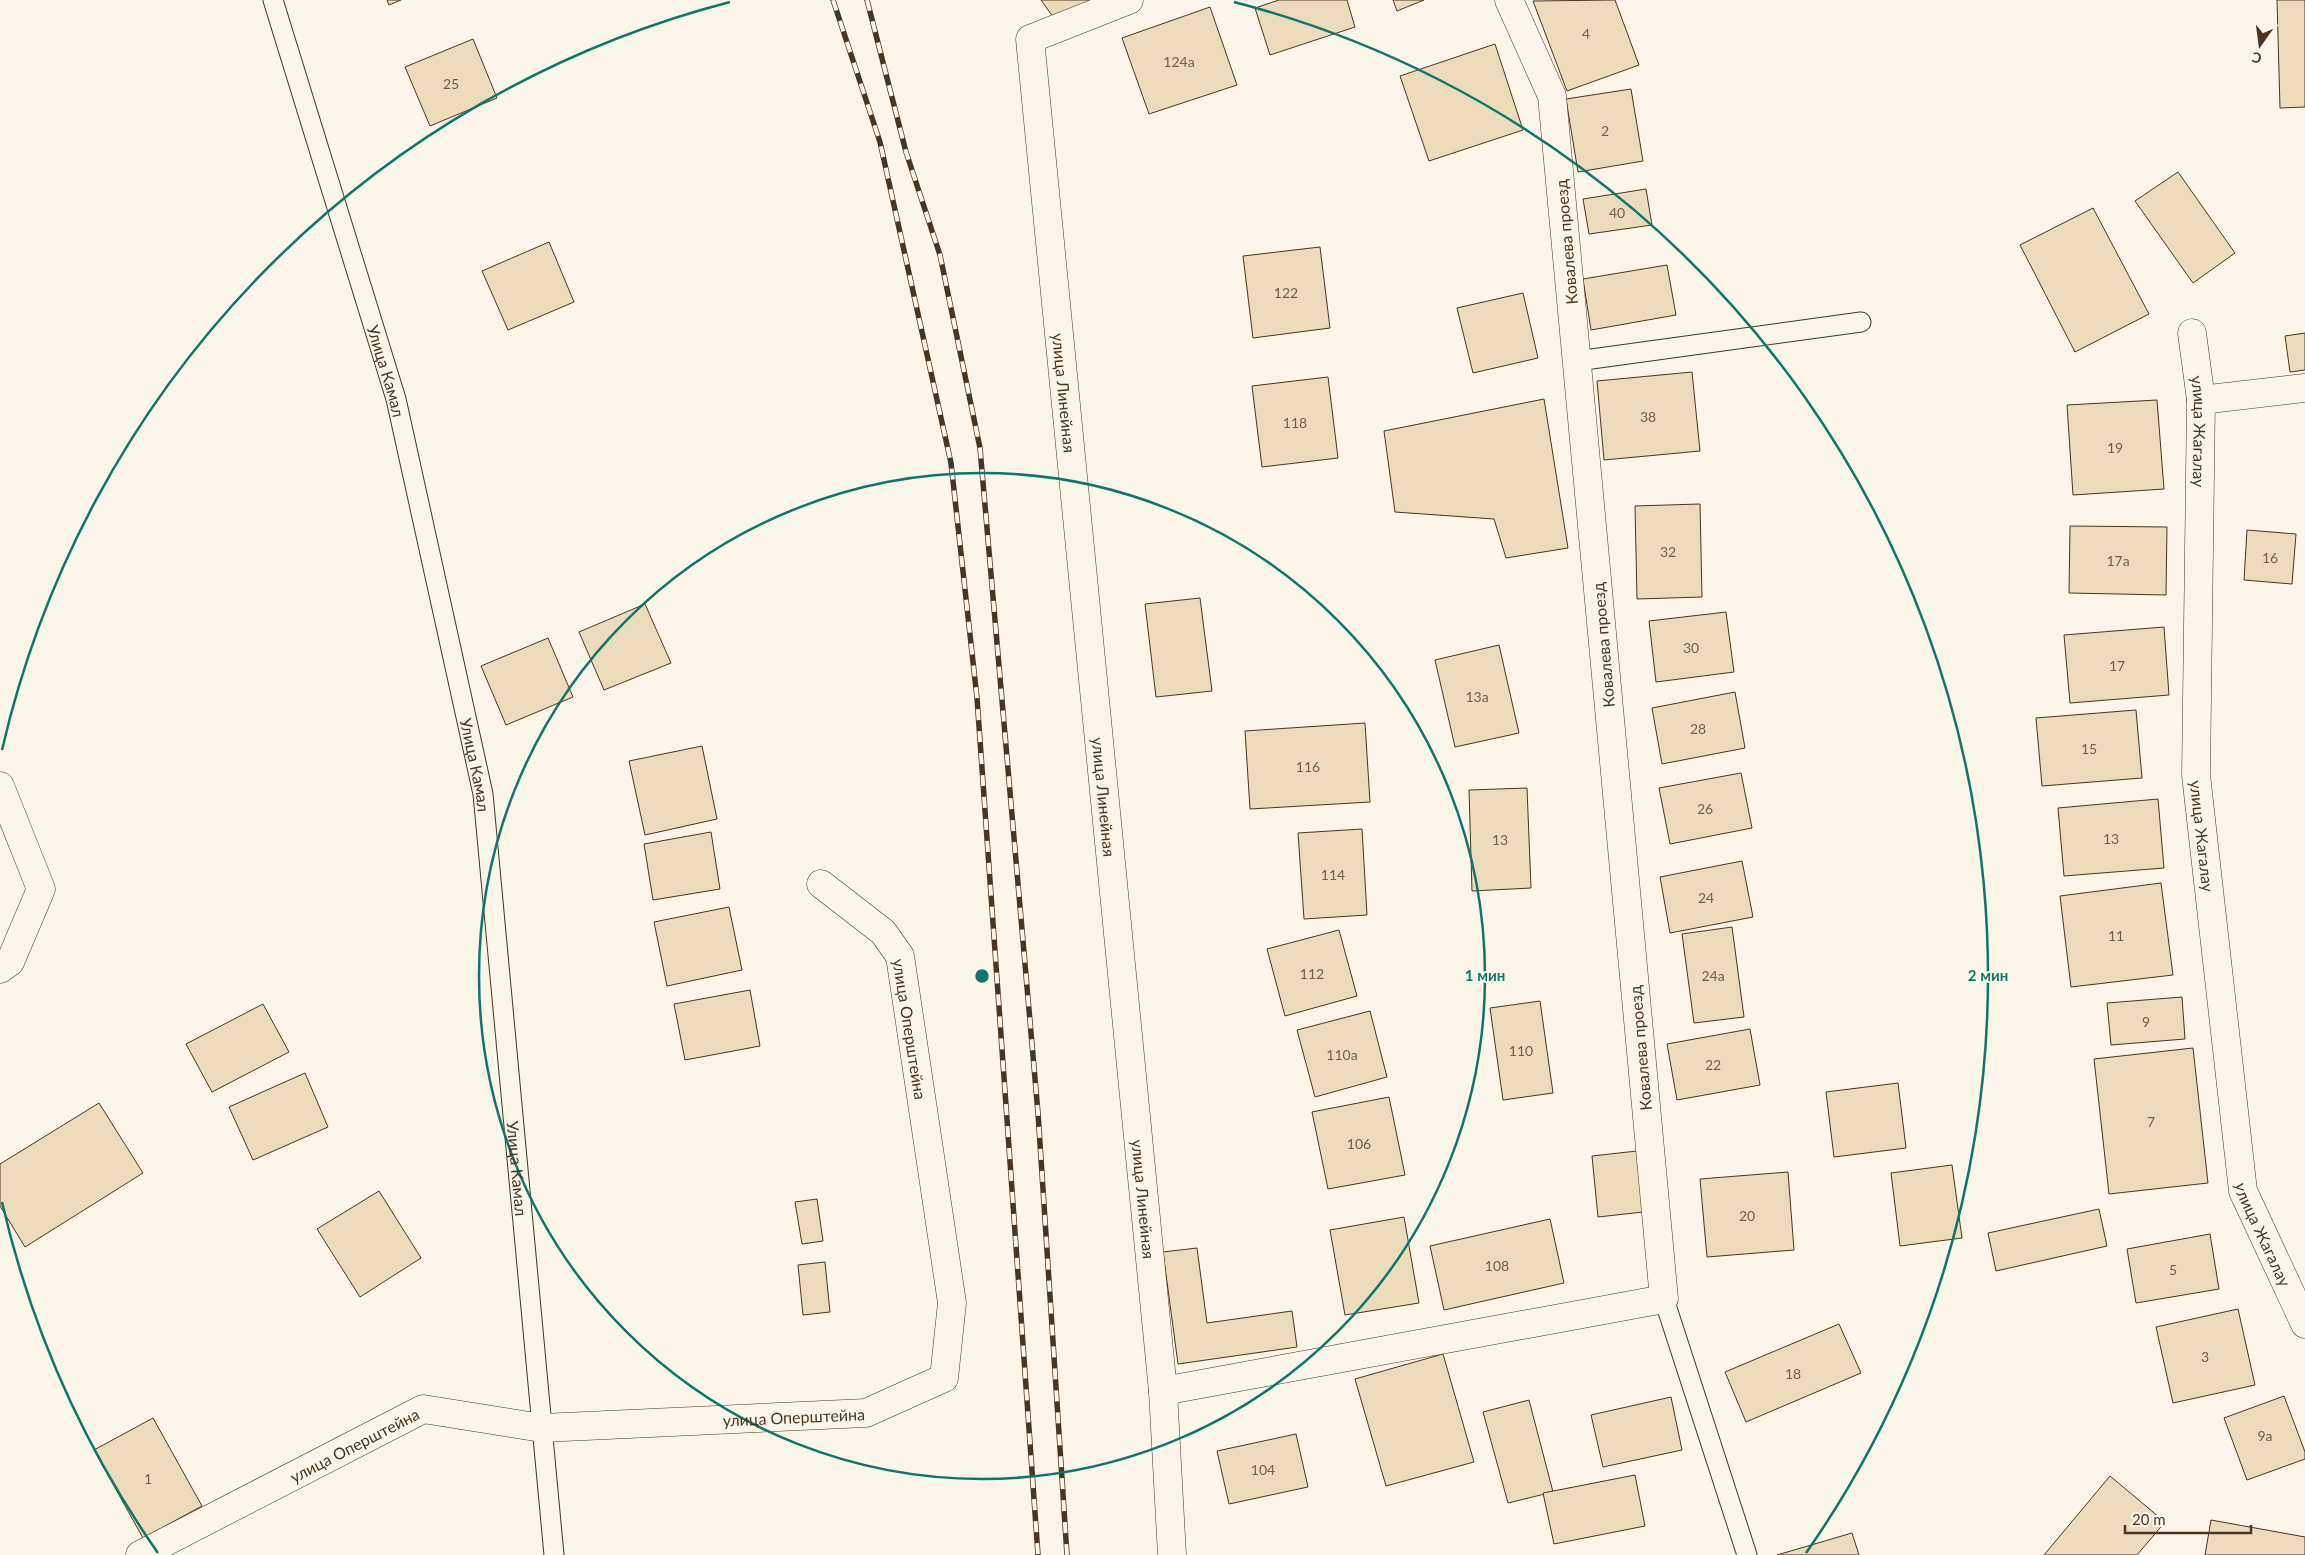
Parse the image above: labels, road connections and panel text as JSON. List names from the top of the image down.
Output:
{
  "streets": {
    "street": [
      "Ковалева проезд",
      "улица Линейная",
      "улица Жагалау",
      "улица Оперштейна"
    ],
    "lane": ["Улица Камал"]
  },
  "crossings": [
    ["Улица Камал", "улица Оперштейна"]
  ],
  "house_numbers": [
    "4",
    "124а",
    "25",
    "2",
    "40",
    "122",
    "38",
    "118",
    "19",
    "32",
    "16",
    "17а",
    "30",
    "17",
    "13а",
    "28",
    "15",
    "116",
    "26",
    "13",
    "13",
    "114",
    "24",
    "11",
    "112",
    "24а",
    "9",
    "110",
    "110а",
    "22",
    "7",
    "106",
    "20",
    "108",
    "5",
    "3",
    "18",
    "9а",
    "104",
    "1"
  ],
  "scale_bar": "20 m",
  "north": "bottom",
  "rings": ["1 мин", "2 мин"]
}
